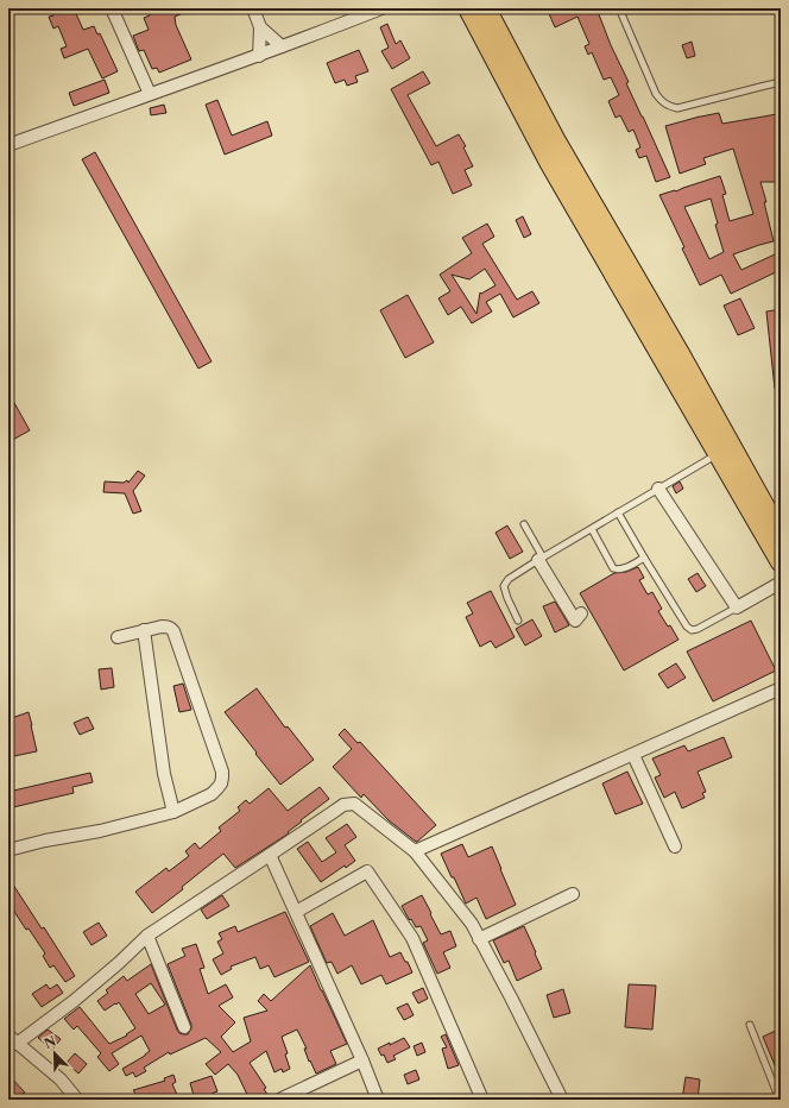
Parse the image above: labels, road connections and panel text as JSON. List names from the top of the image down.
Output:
{
  "north": "top left"
}
